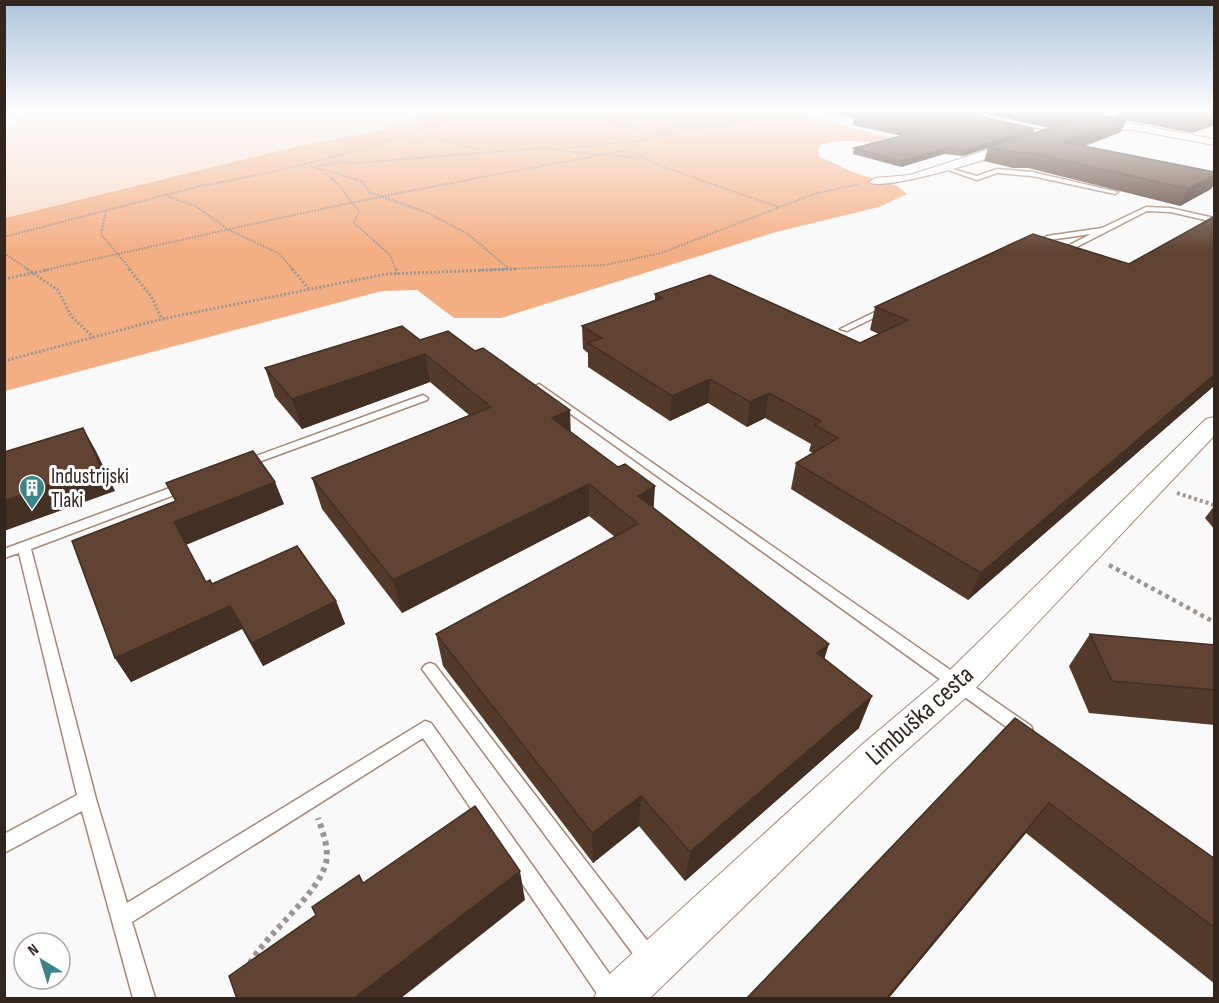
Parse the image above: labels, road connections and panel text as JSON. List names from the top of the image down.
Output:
{
  "streets": {
    "street": ["Limbuška cesta"]
  },
  "places": {
    "building": ["Industrijski Tlaki"]
  },
  "north": "top left"
}
